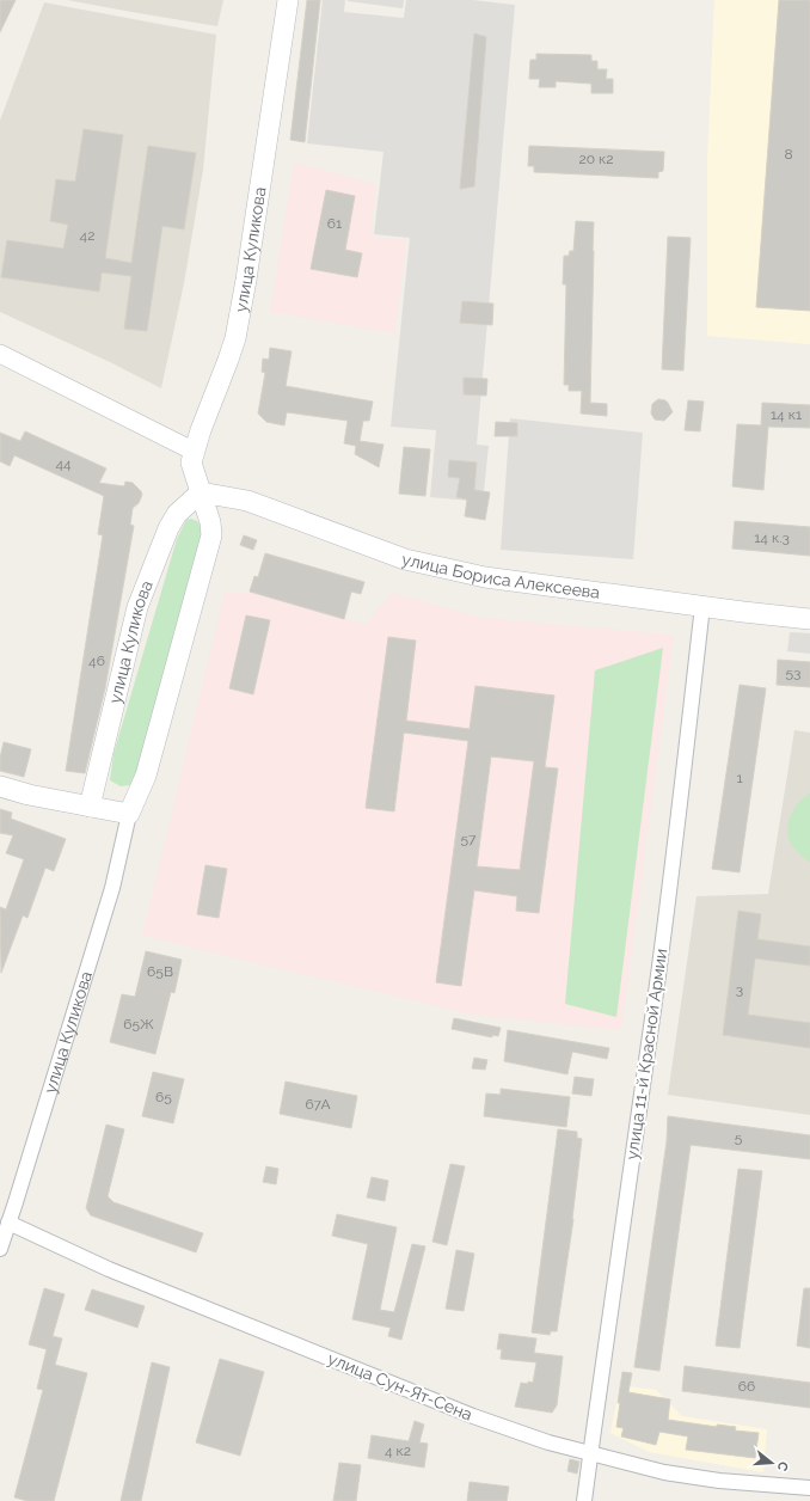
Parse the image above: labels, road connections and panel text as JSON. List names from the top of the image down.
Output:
{
  "streets": {
    "main road": ["улица Куликова", "улица Бориса Алексеева"],
    "street": ["улица 11-й Красной Армии", "улица Сун-Ят-Сена"]
  },
  "crossings": [
    ["улица Куликова", "улица Бориса Алексеева"],
    ["улица Куликова", "улица Сун-Ят-Сена"],
    ["улица Бориса Алексеева", "улица 11-й Красной Армии"],
    ["улица 11-й Красной Армии", "улица Сун-Ят-Сена"]
  ],
  "house_numbers": [
    "8",
    "20 к2",
    "61",
    "42",
    "14 к1",
    "44",
    "14 к.3",
    "46",
    "53",
    "1",
    "57",
    "65В",
    "3",
    "65Ж",
    "65",
    "67А",
    "5",
    "66",
    "4 к2"
  ],
  "north": "right"
}
